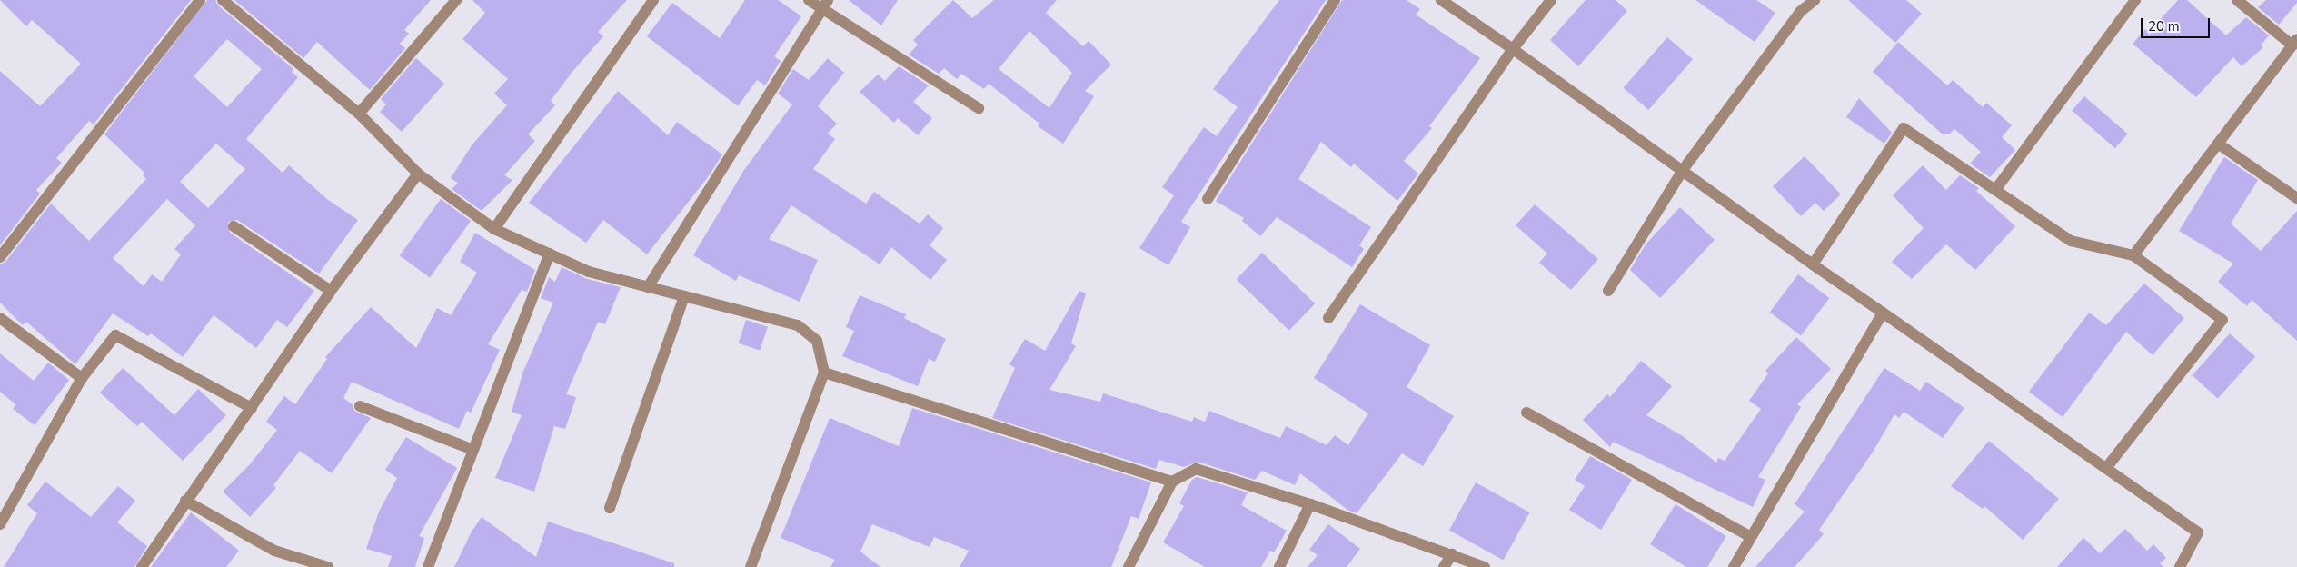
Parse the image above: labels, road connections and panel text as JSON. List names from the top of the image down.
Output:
{
  "scale_bar": "20 m"
}
